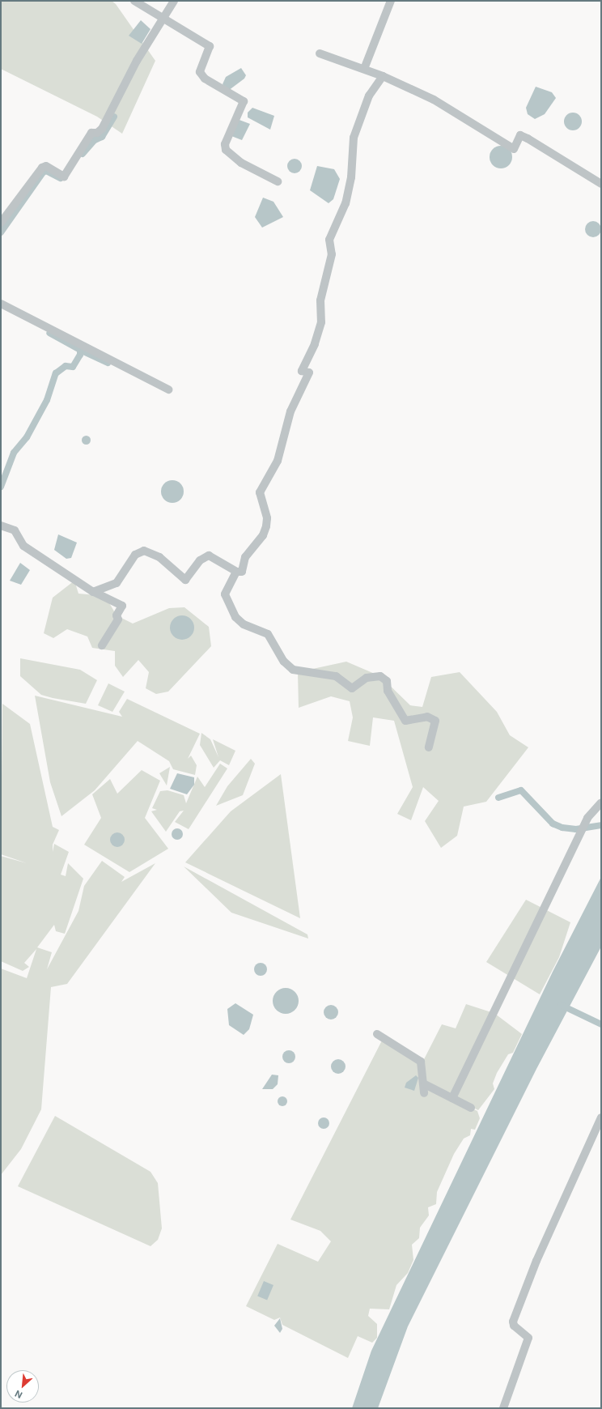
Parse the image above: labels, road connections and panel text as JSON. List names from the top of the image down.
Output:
{
  "north": "bottom left"
}
